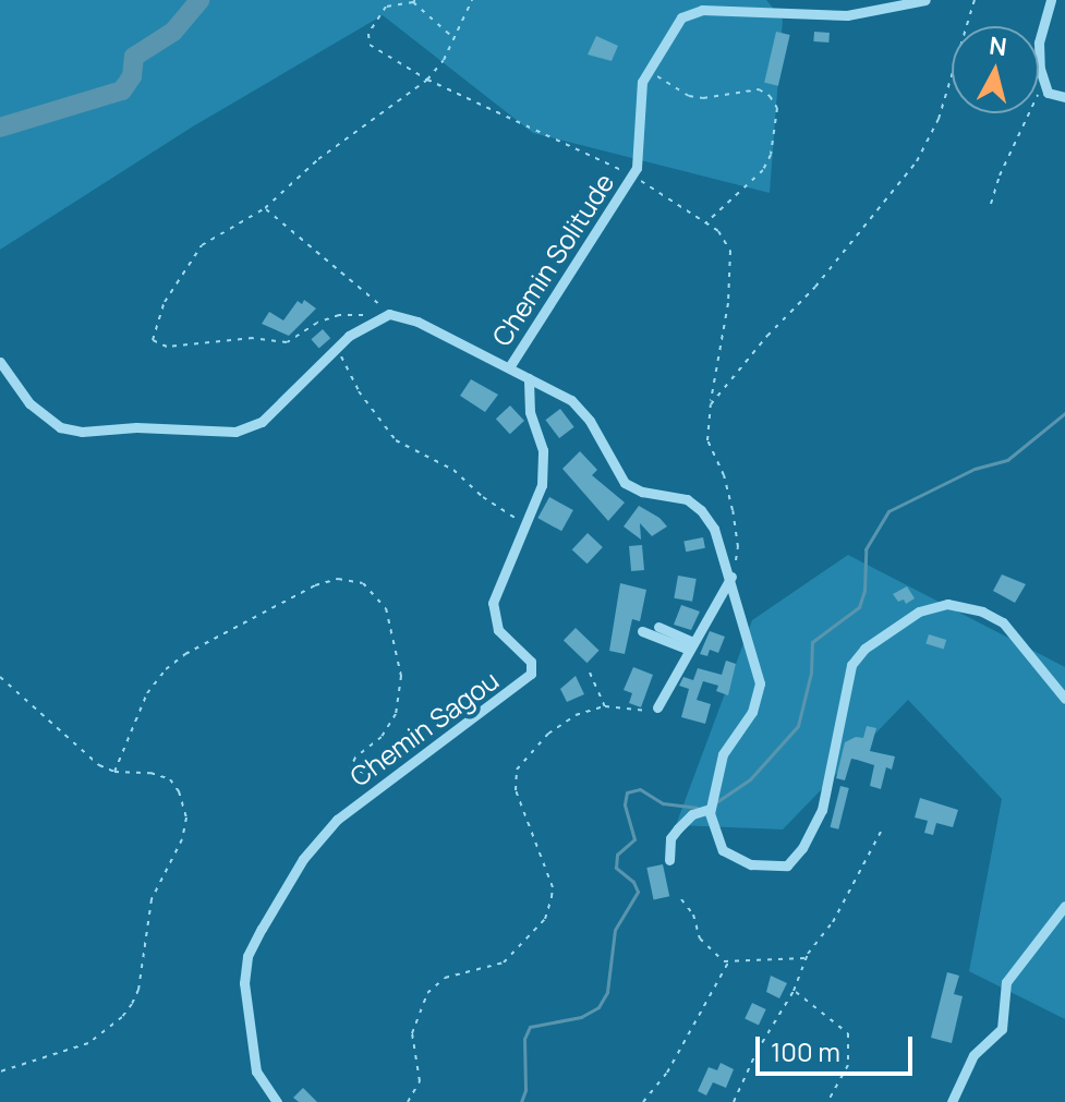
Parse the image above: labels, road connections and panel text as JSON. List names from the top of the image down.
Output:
{
  "streets": {
    "street": ["Chemin Solitude", "Chemin Sagou"]
  },
  "scale_bar": "100 m",
  "north": "top"
}
